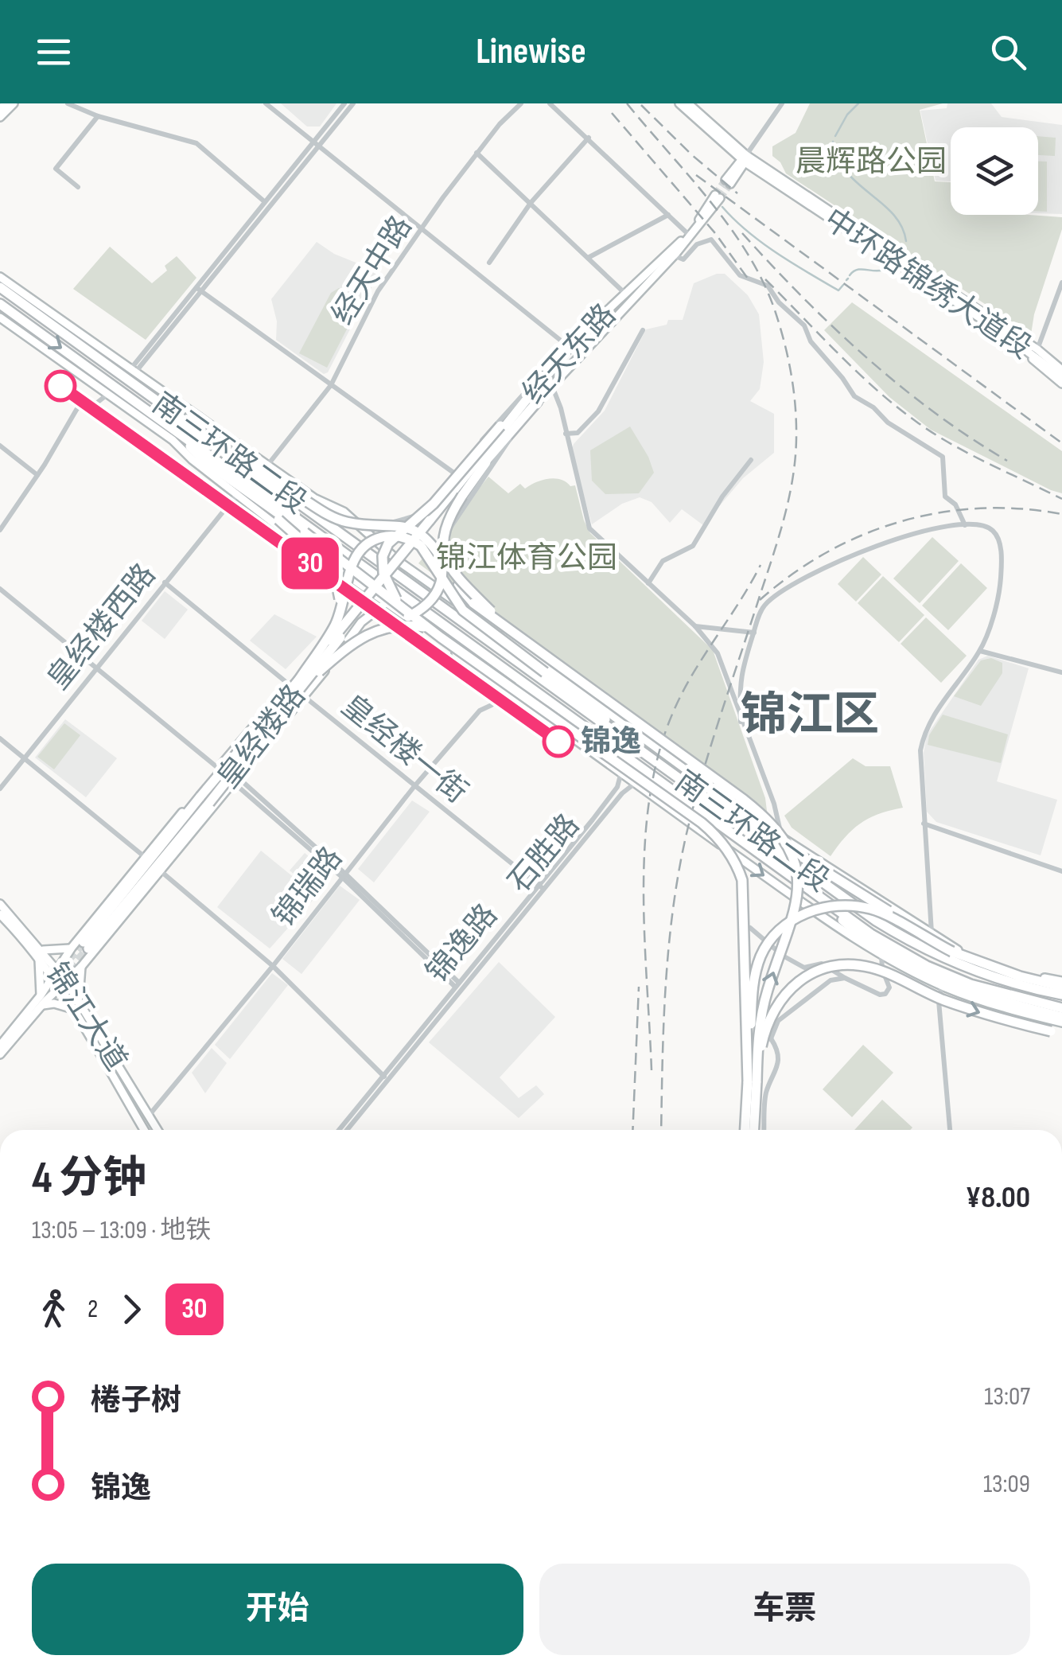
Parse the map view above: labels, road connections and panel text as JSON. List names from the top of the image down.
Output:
{
  "streets": {
    "highway": ["经天东路", "南三环路二段", "皇经楼路"],
    "main road": ["中环路锦绣大道段", "锦江大道"],
    "street": [
      "经天中路",
      "皇经楼西路",
      "皇经楼一街",
      "石胜路",
      "锦瑞路"
    ]
  },
  "crossings": [
    ["经天东路", "皇经楼路"],
    ["皇经楼西路", "皇经楼一街"],
    ["皇经楼路", "皇经楼一街"],
    ["皇经楼一街", "石胜路"],
    ["皇经楼一街", "锦瑞路"],
    ["锦瑞路", "锦江大道"]
  ],
  "districts": ["锦江区"],
  "parks": ["晨辉路公园", "锦江体育公园"],
  "places": ["锦逸"],
  "lines": ["metro line 30"],
  "page": {
    "header": "Linewise",
    "on_map": "30",
    "heading": ["4 分钟", "13:05 – 13:09 · 地铁", "¥8.00"],
    "legs": ["2", "30"],
    "list": [
      {
        "name": "棬子树",
        "value": "13:07"
      },
      {
        "name": "锦逸",
        "value": "13:09"
      }
    ],
    "buttons": ["开始", "车票"]
  }
}
